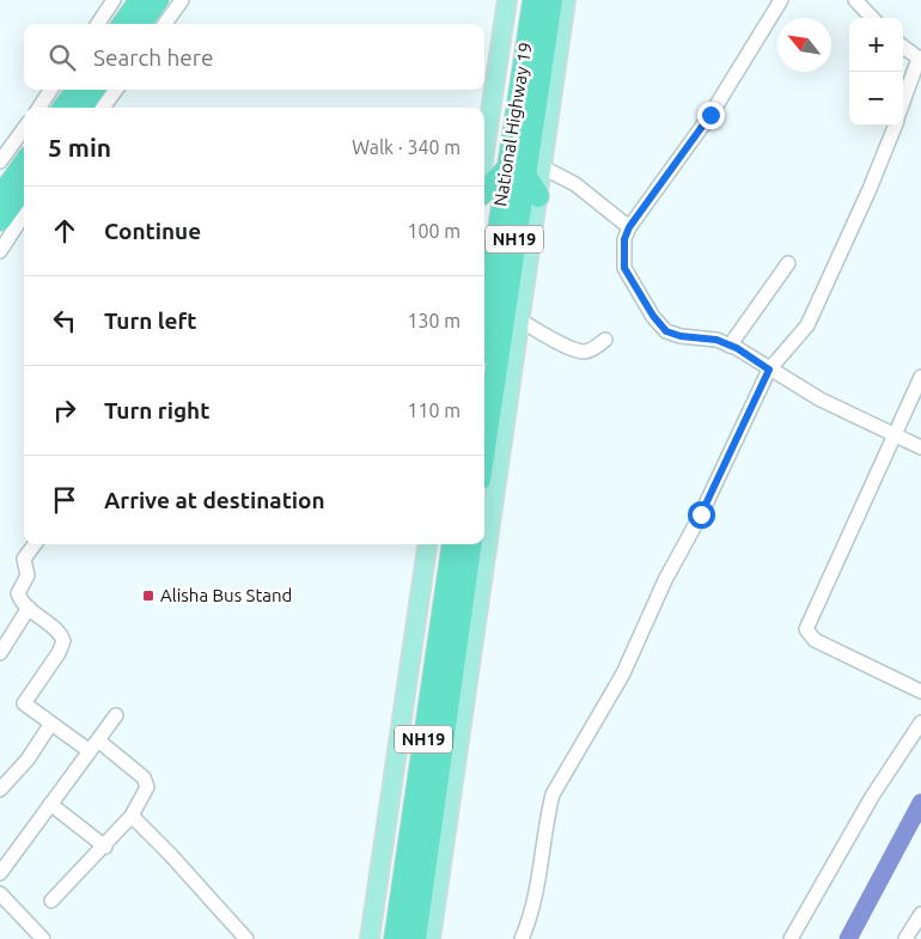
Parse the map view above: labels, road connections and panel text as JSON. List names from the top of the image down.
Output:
{
  "streets": {
    "highway": ["National Highway 19", "NH19"]
  },
  "crossings": [
    ["National Highway 19", "NH19"]
  ],
  "places": {
    "transit": ["Alisha Bus Stand"]
  },
  "north": "top left",
  "page": {
    "map_buttons": ["+", "−"],
    "search": "Search here",
    "heading": ["5 min", "Walk · 340 m"],
    "list": [
      ["Continue", "100 m"],
      ["Turn left", "130 m"],
      ["Turn right", "110 m"],
      "Arrive at destination"
    ]
  }
}
